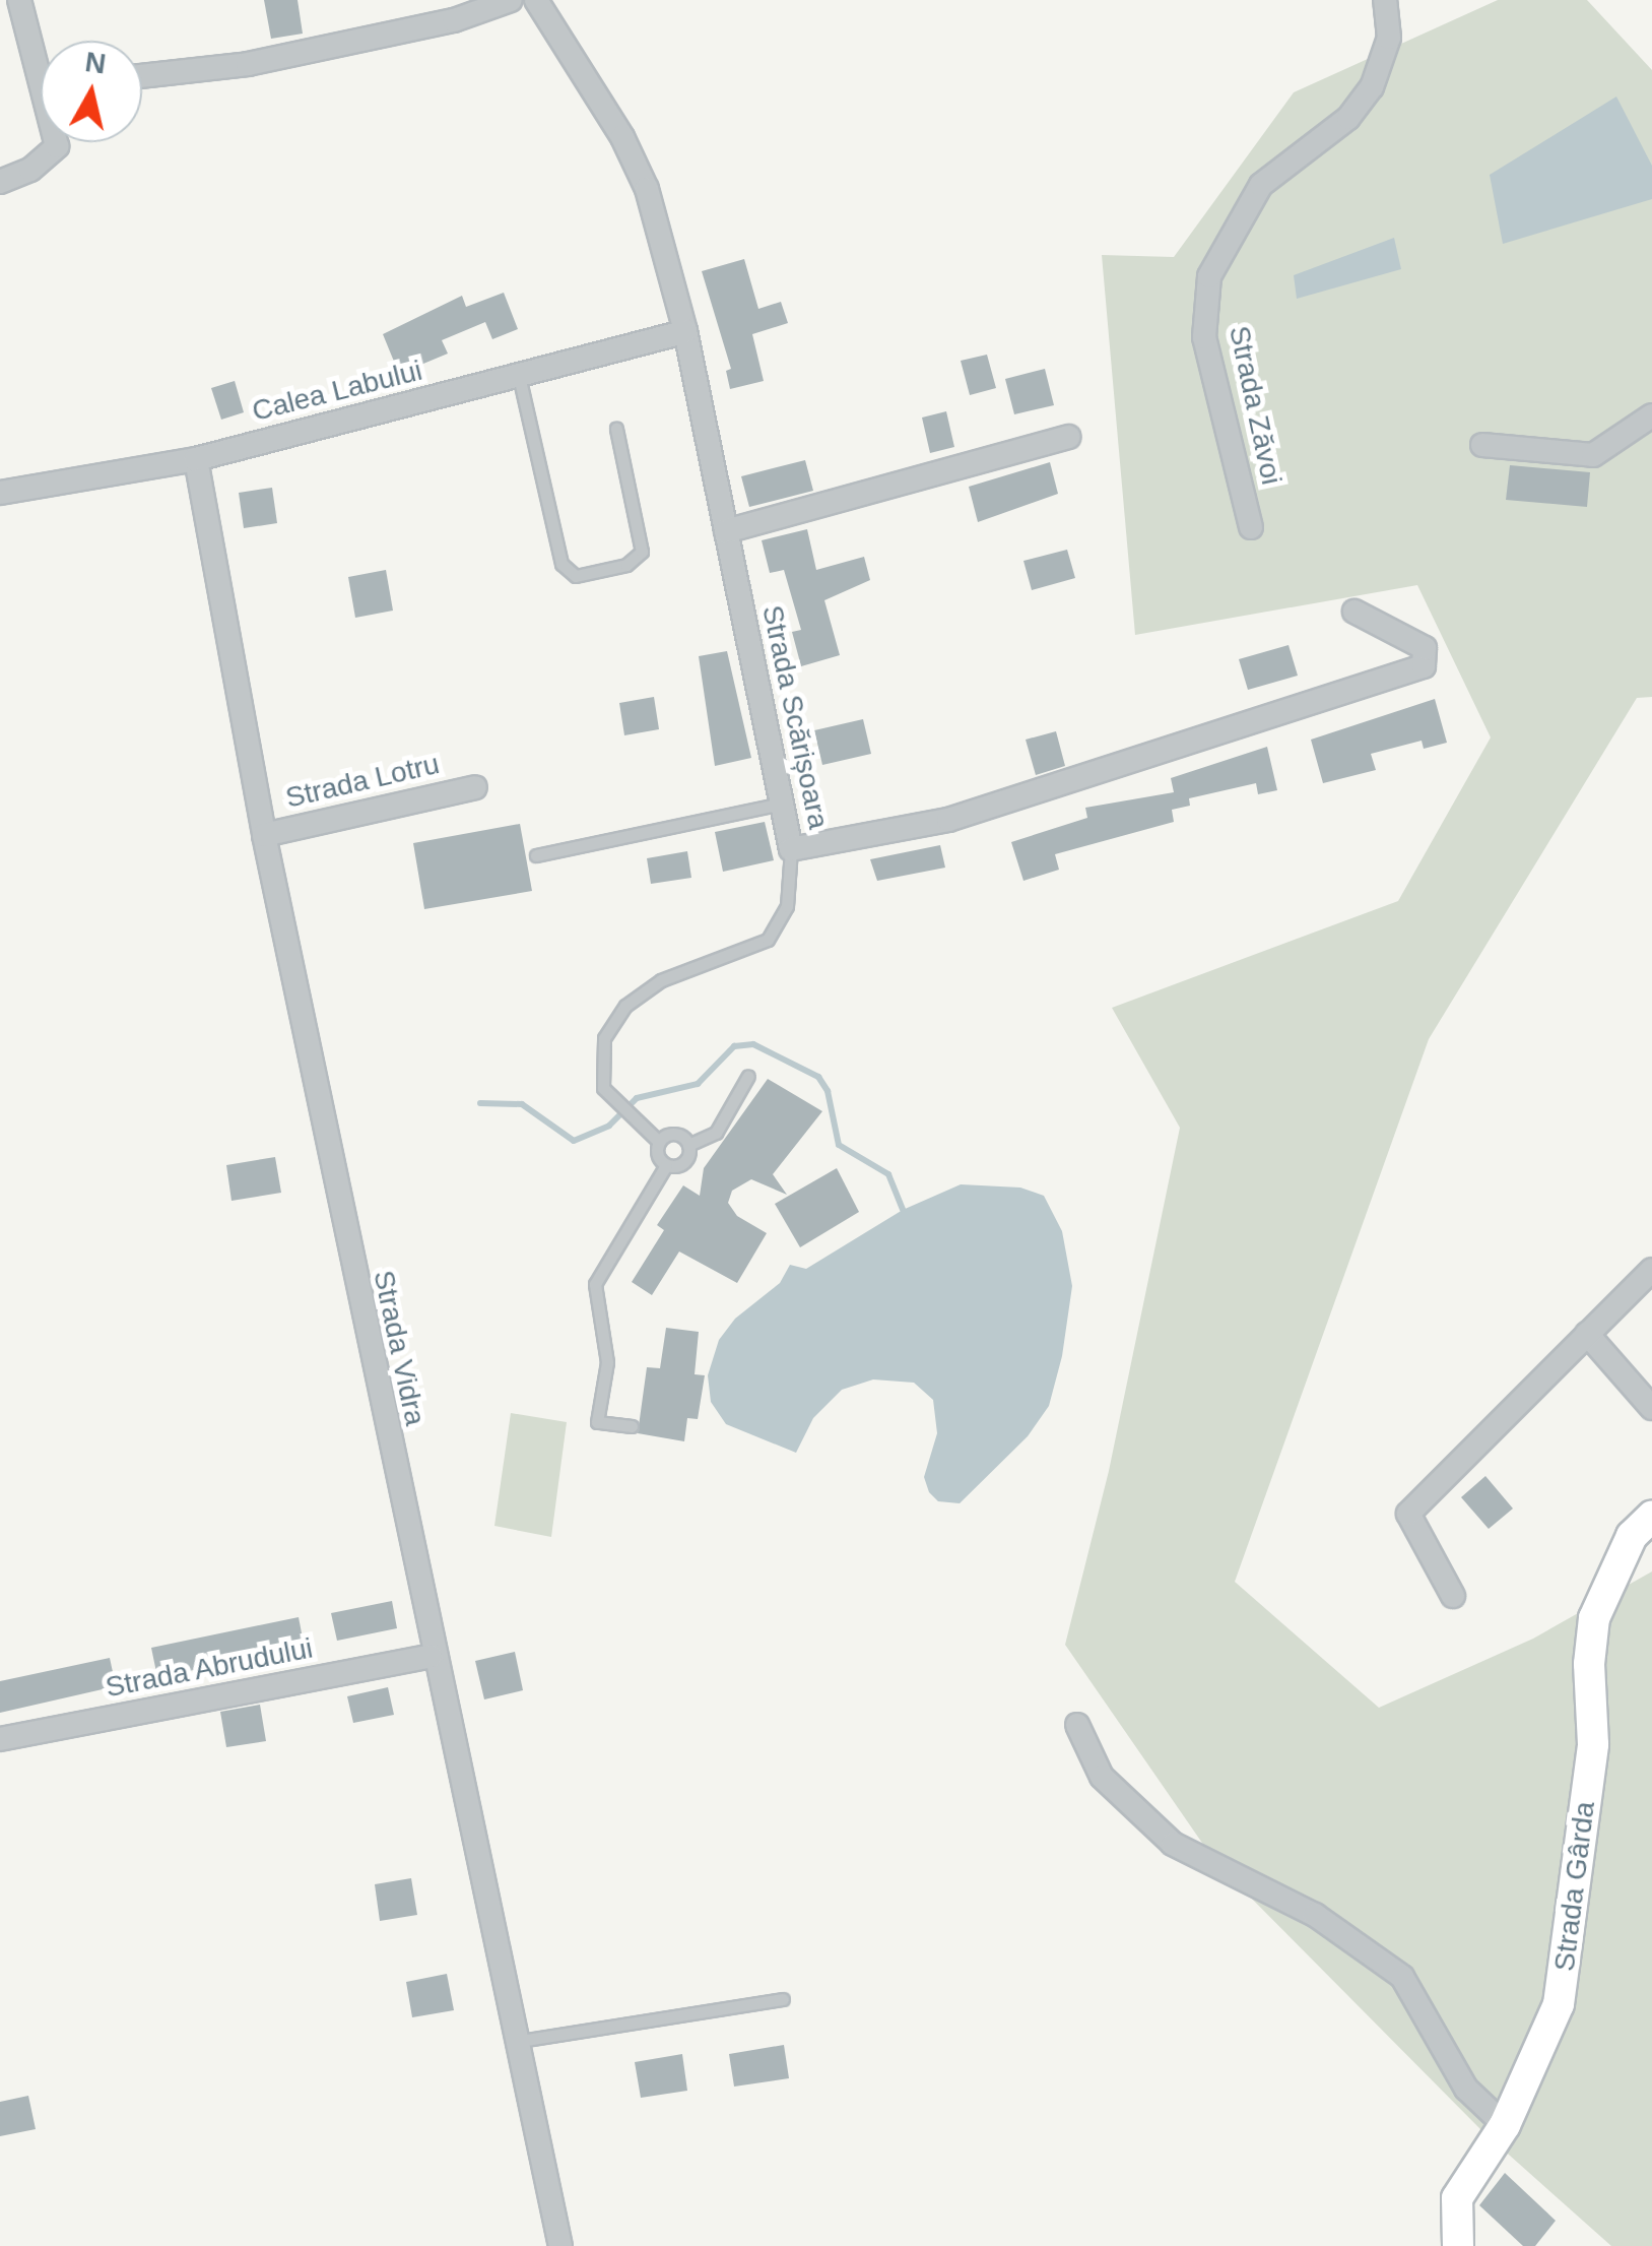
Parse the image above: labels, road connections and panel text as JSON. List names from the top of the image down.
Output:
{
  "streets": {
    "street": [
      "Calea Labului",
      "Strada Zăvoi",
      "Strada Scărișoara",
      "Strada Lotru",
      "Strada Vidra",
      "Strada Abrudului",
      "Strada Gârda"
    ]
  },
  "crossings": [
    ["Calea Labului", "Strada Scărișoara"],
    ["Calea Labului", "Strada Vidra"],
    ["Strada Lotru", "Strada Vidra"],
    ["Strada Vidra", "Strada Abrudului"]
  ],
  "north": "top"
}
